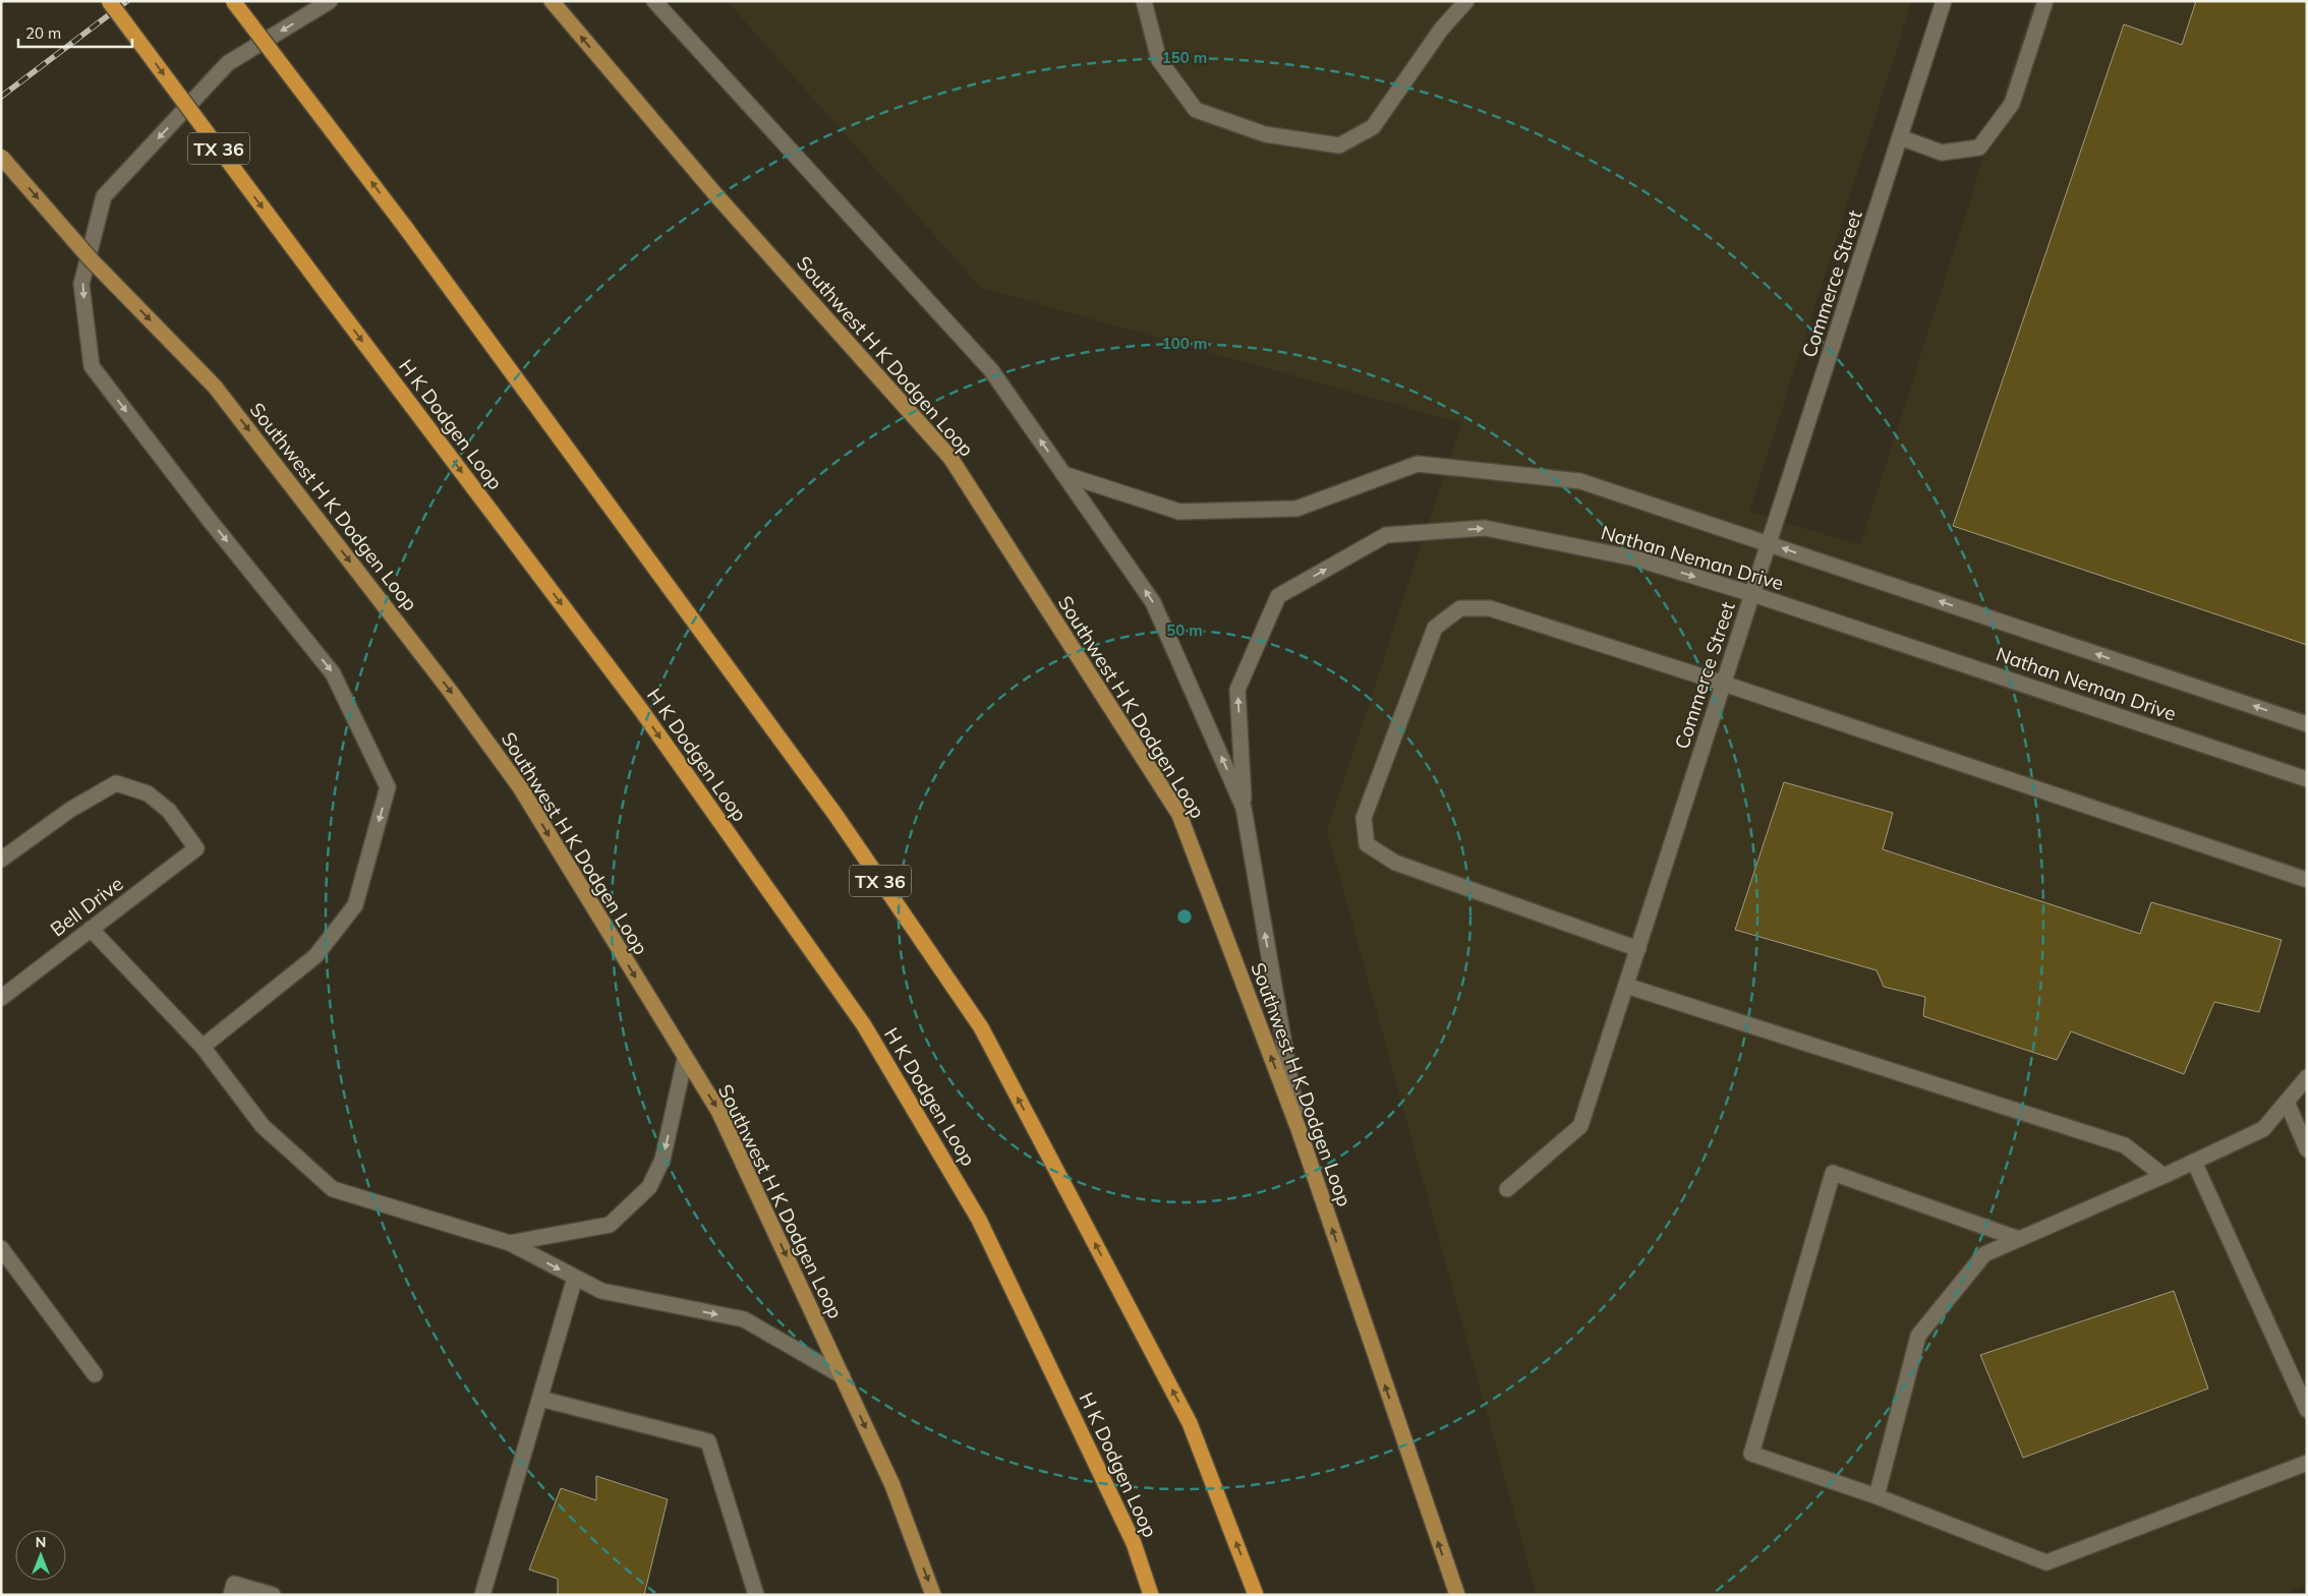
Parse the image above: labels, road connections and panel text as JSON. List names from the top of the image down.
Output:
{
  "streets": {
    "highway": ["TX 36", "H K Dodgen Loop"],
    "main road": ["Southwest H K Dodgen Loop"],
    "street": ["Commerce Street", "Nathan Neman Drive", "Bell Drive"]
  },
  "crossings": [
    ["Commerce Street", "Nathan Neman Drive"]
  ],
  "scale_bar": "20 m",
  "north": "top",
  "rings": ["150 m", "100 m", "50 m"]
}
